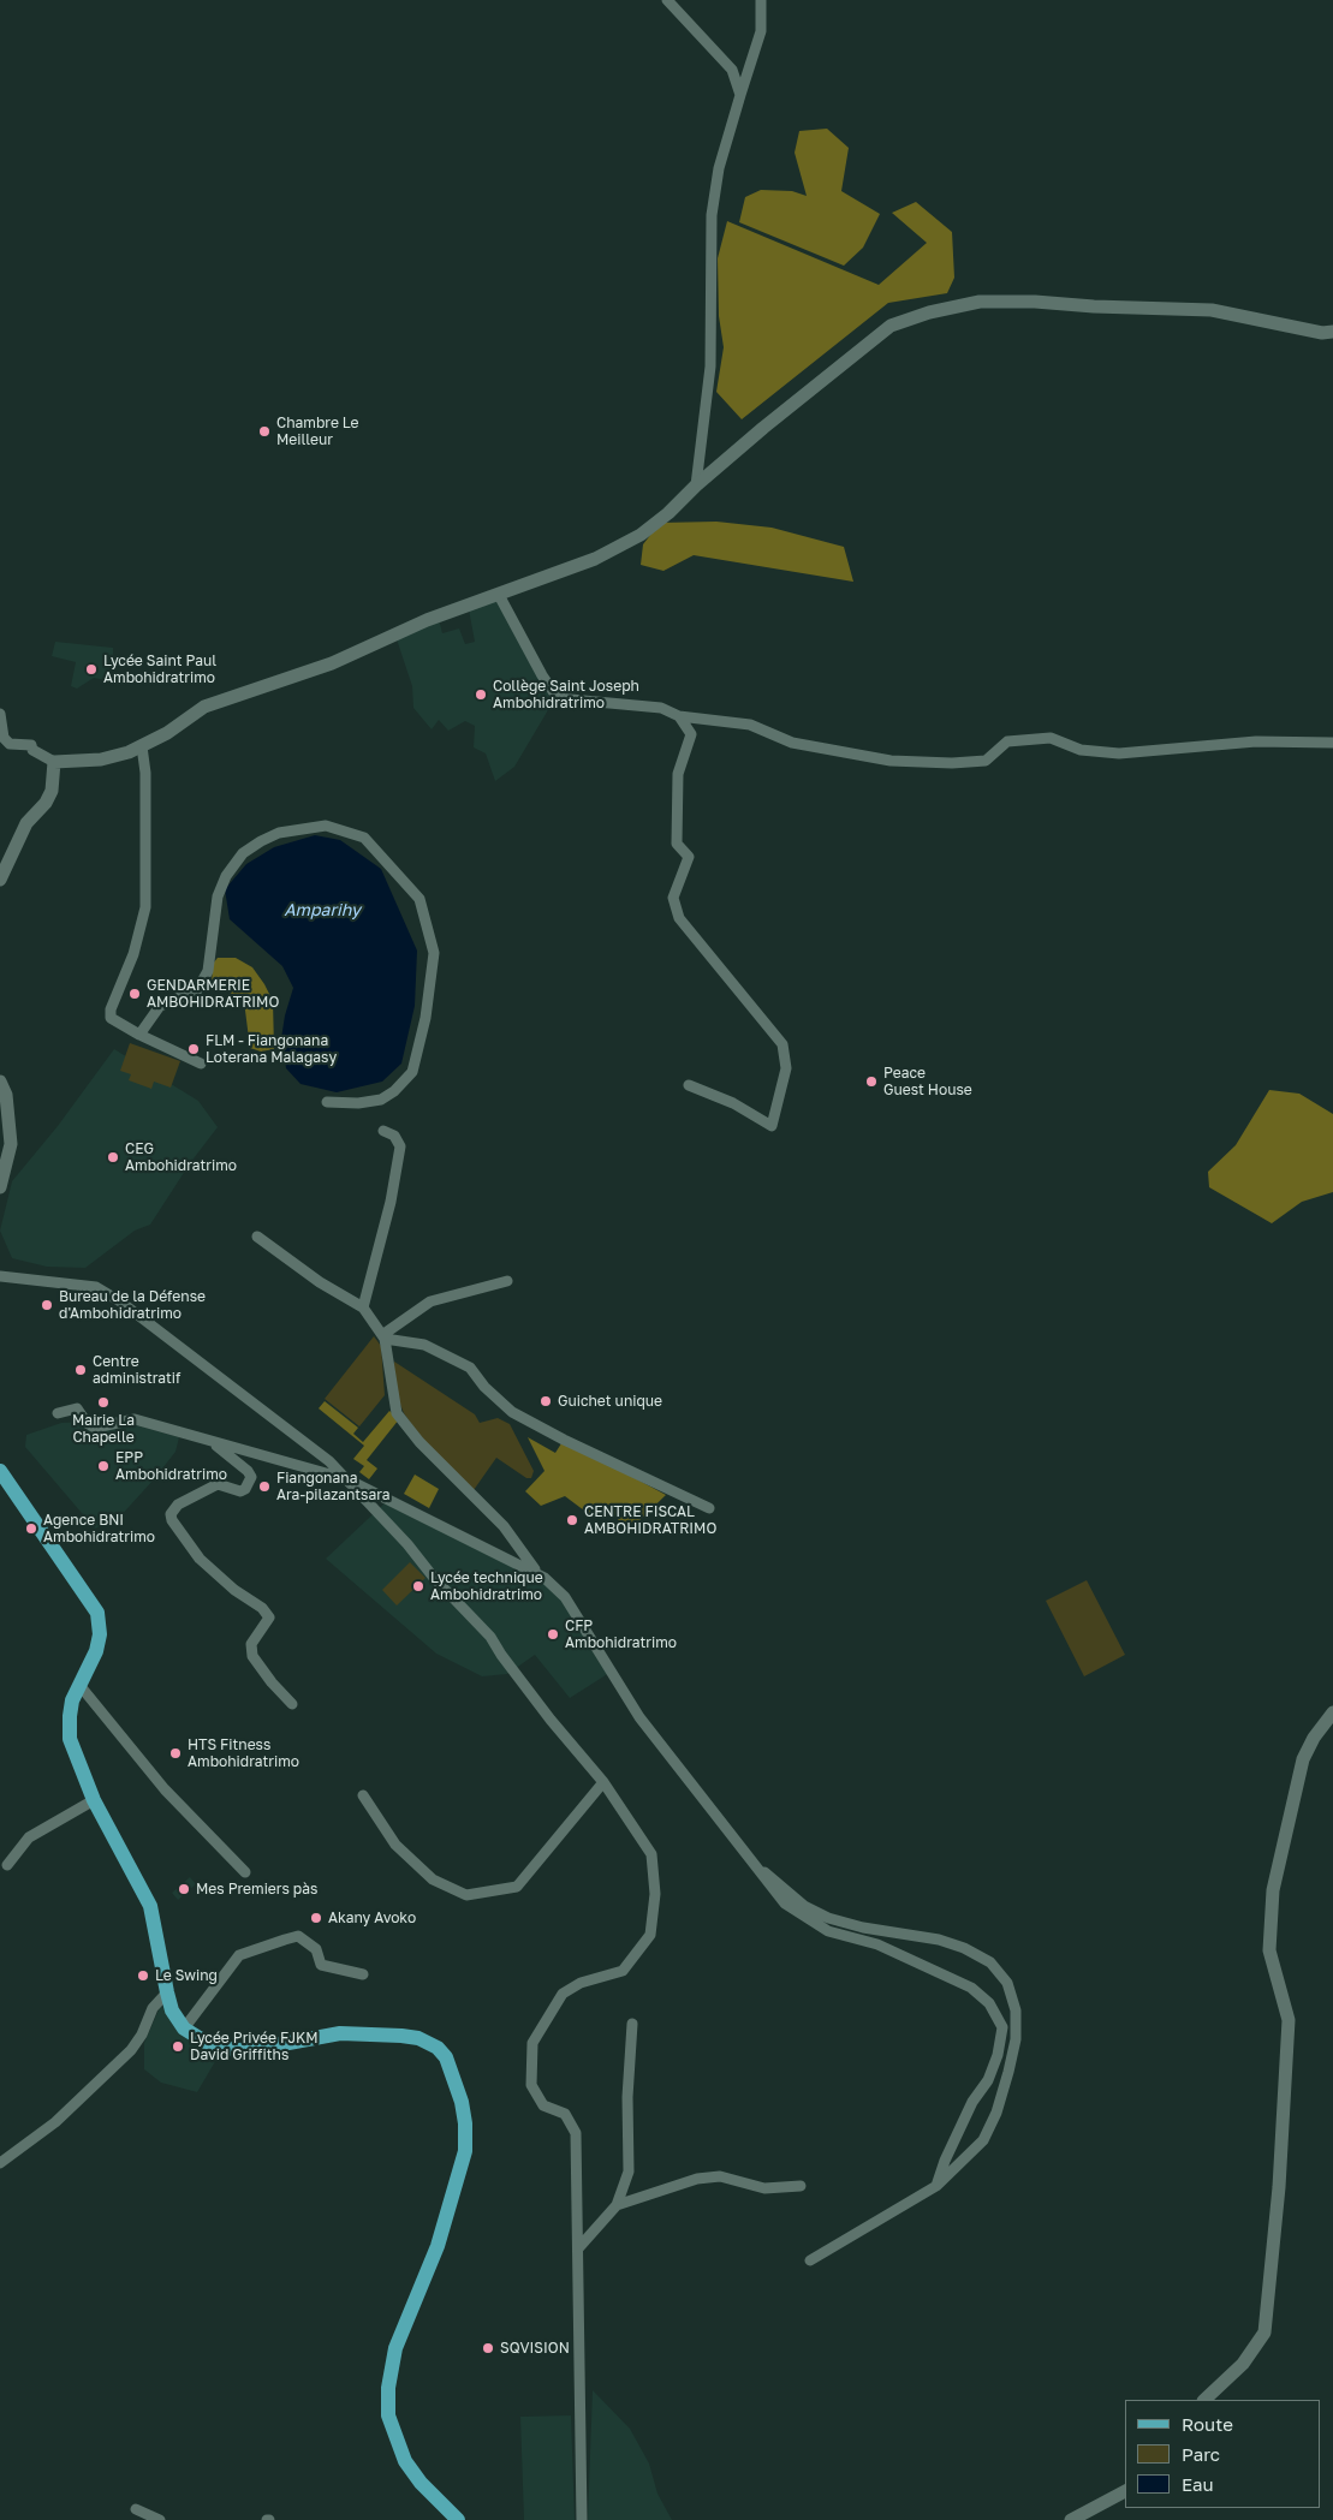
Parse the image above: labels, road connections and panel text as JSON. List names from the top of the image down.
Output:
{
  "water": ["Amparihy"],
  "places": [
    "Chambre Le Meilleur",
    "Lycée Saint Paul Ambohidratrimo",
    "Collège Saint Joseph Ambohidratrimo",
    "GENDARMERIE AMBOHIDRATRIMO",
    "FLM - Fiangonana Loterana Malagasy",
    "Peace Guest House",
    "CEG Ambohidratrimo",
    "Bureau de la Défense d'Ambohidratrimo",
    "Centre administratif",
    "Guichet unique",
    "Mairie La Chapelle",
    "EPP Ambohidratrimo",
    "Fiangonana Ara-pilazantsara",
    "CENTRE FISCAL AMBOHIDRATRIMO",
    "Agence BNI Ambohidratrimo",
    "Lycée technique Ambohidratrimo",
    "CFP Ambohidratrimo",
    "HTS Fitness Ambohidratrimo",
    "Mes Premiers pàs",
    "Akany Avoko",
    "Le Swing",
    "Lycée Privée FJKM David Griffiths",
    "SQVISION"
  ],
  "legend": ["Route", "Parc", "Eau"]
}
